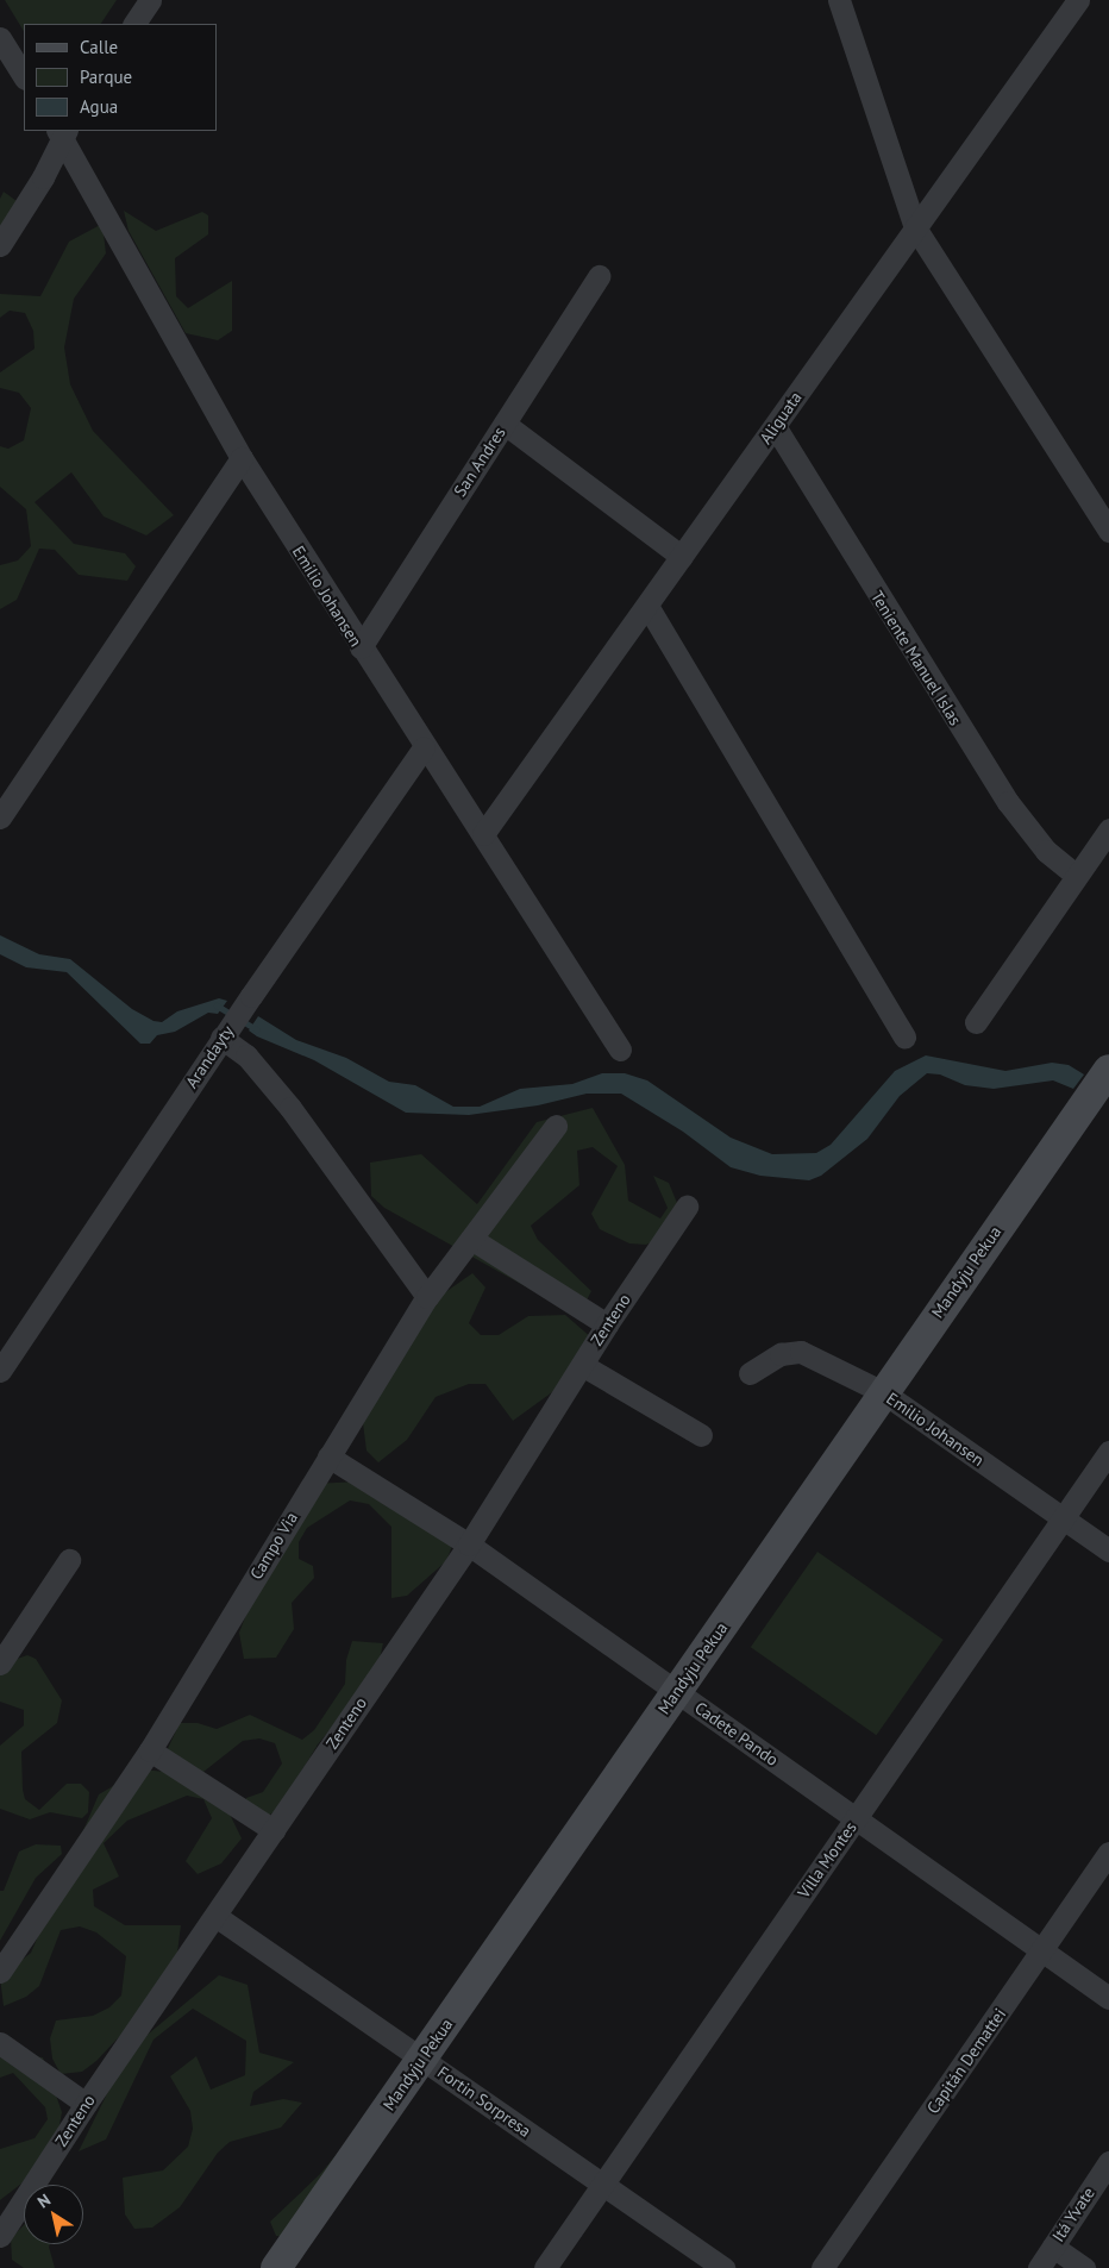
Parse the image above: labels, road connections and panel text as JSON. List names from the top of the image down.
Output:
{
  "streets": {
    "street": [
      "Aliguata",
      "San Andres",
      "Emilio Johansen",
      "Teniente Manuel Islas",
      "Arandayty",
      "Mandyju Pekua",
      "Zenteno",
      "Campo Via",
      "Cadete Pando",
      "Villa Montes",
      "Capitán Demattei",
      "Fortin Sorpresa",
      "Itá Yvate"
    ]
  },
  "crossings": [
    ["Aliguata", "Emilio Johansen"],
    ["Aliguata", "Teniente Manuel Islas"],
    ["San Andres", "Emilio Johansen"],
    ["Emilio Johansen", "Arandayty"],
    ["Emilio Johansen", "Mandyju Pekua"],
    ["Emilio Johansen", "Villa Montes"],
    ["Mandyju Pekua", "Cadete Pando"],
    ["Mandyju Pekua", "Fortin Sorpresa"],
    ["Zenteno", "Cadete Pando"],
    ["Zenteno", "Fortin Sorpresa"],
    ["Campo Via", "Cadete Pando"],
    ["Cadete Pando", "Villa Montes"],
    ["Cadete Pando", "Capitán Demattei"],
    ["Villa Montes", "Fortin Sorpresa"]
  ],
  "legend": ["Calle", "Parque", "Agua"],
  "north": "top left"
}
